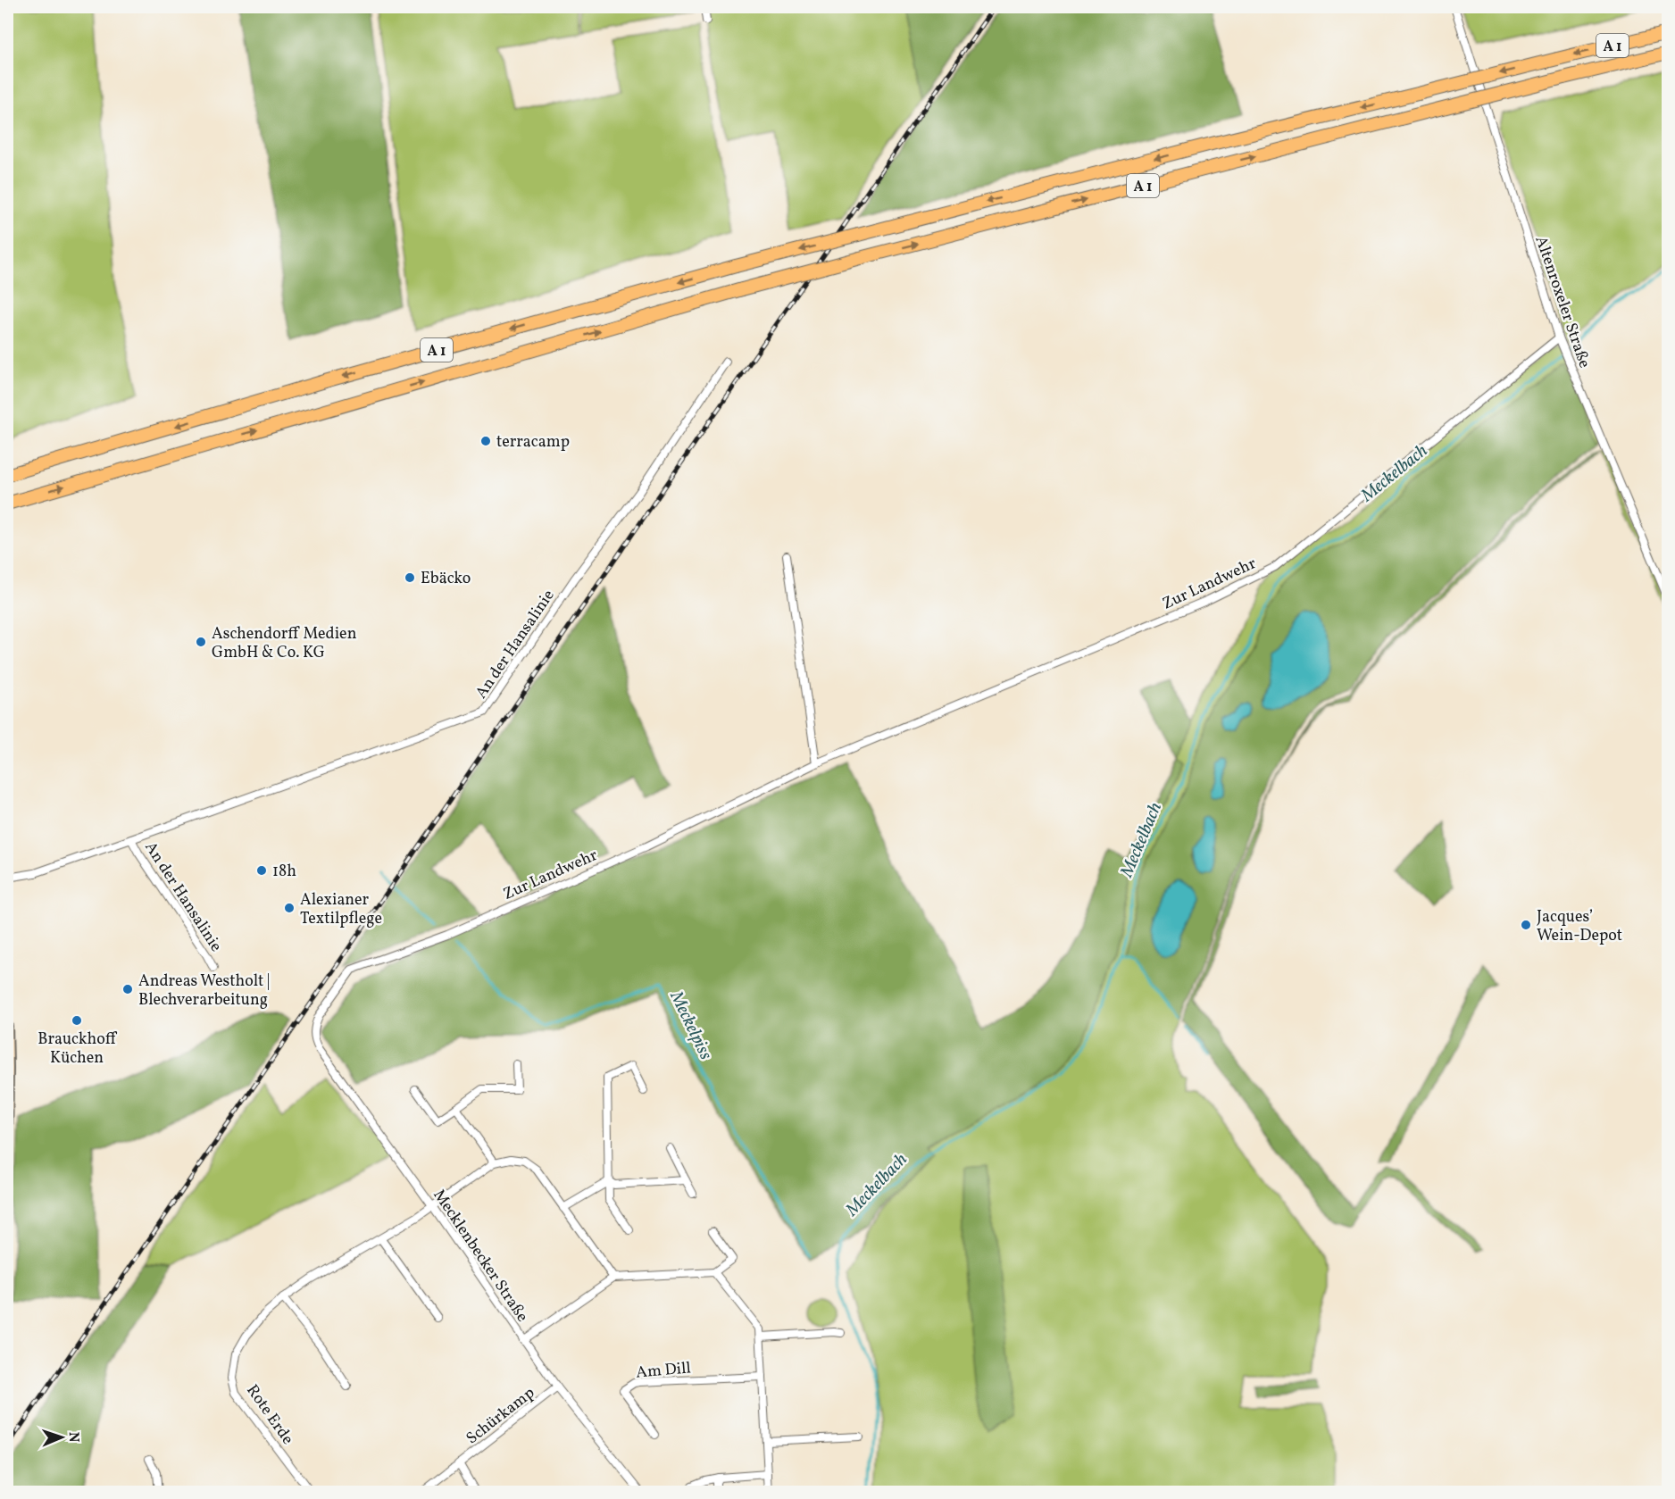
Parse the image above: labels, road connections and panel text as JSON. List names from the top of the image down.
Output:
{
  "streets": {
    "highway": ["A 1"],
    "street": [
      "Altenroxeler Straße",
      "Zur Landwehr",
      "An der Hansalinie",
      "Mecklenbecker Straße",
      "Am Dill",
      "Rote Erde",
      "Schürkamp"
    ]
  },
  "crossings": [
    ["Altenroxeler Straße", "Zur Landwehr"],
    ["Zur Landwehr", "Mecklenbecker Straße"],
    ["Mecklenbecker Straße", "Rote Erde"],
    ["Mecklenbecker Straße", "Schürkamp"]
  ],
  "water": ["Meckelbach", "Meckelpiss"],
  "places": [
    "terracamp",
    "Ebäcko",
    "Aschendorff Medien GmbH & Co. KG",
    "18h",
    "Alexianer Textilpflege",
    "Jacques’ Wein-Depot",
    "Andreas Westholt | Blechverarbeitung",
    "Brauckhoff Küchen"
  ],
  "north": "right"
}
